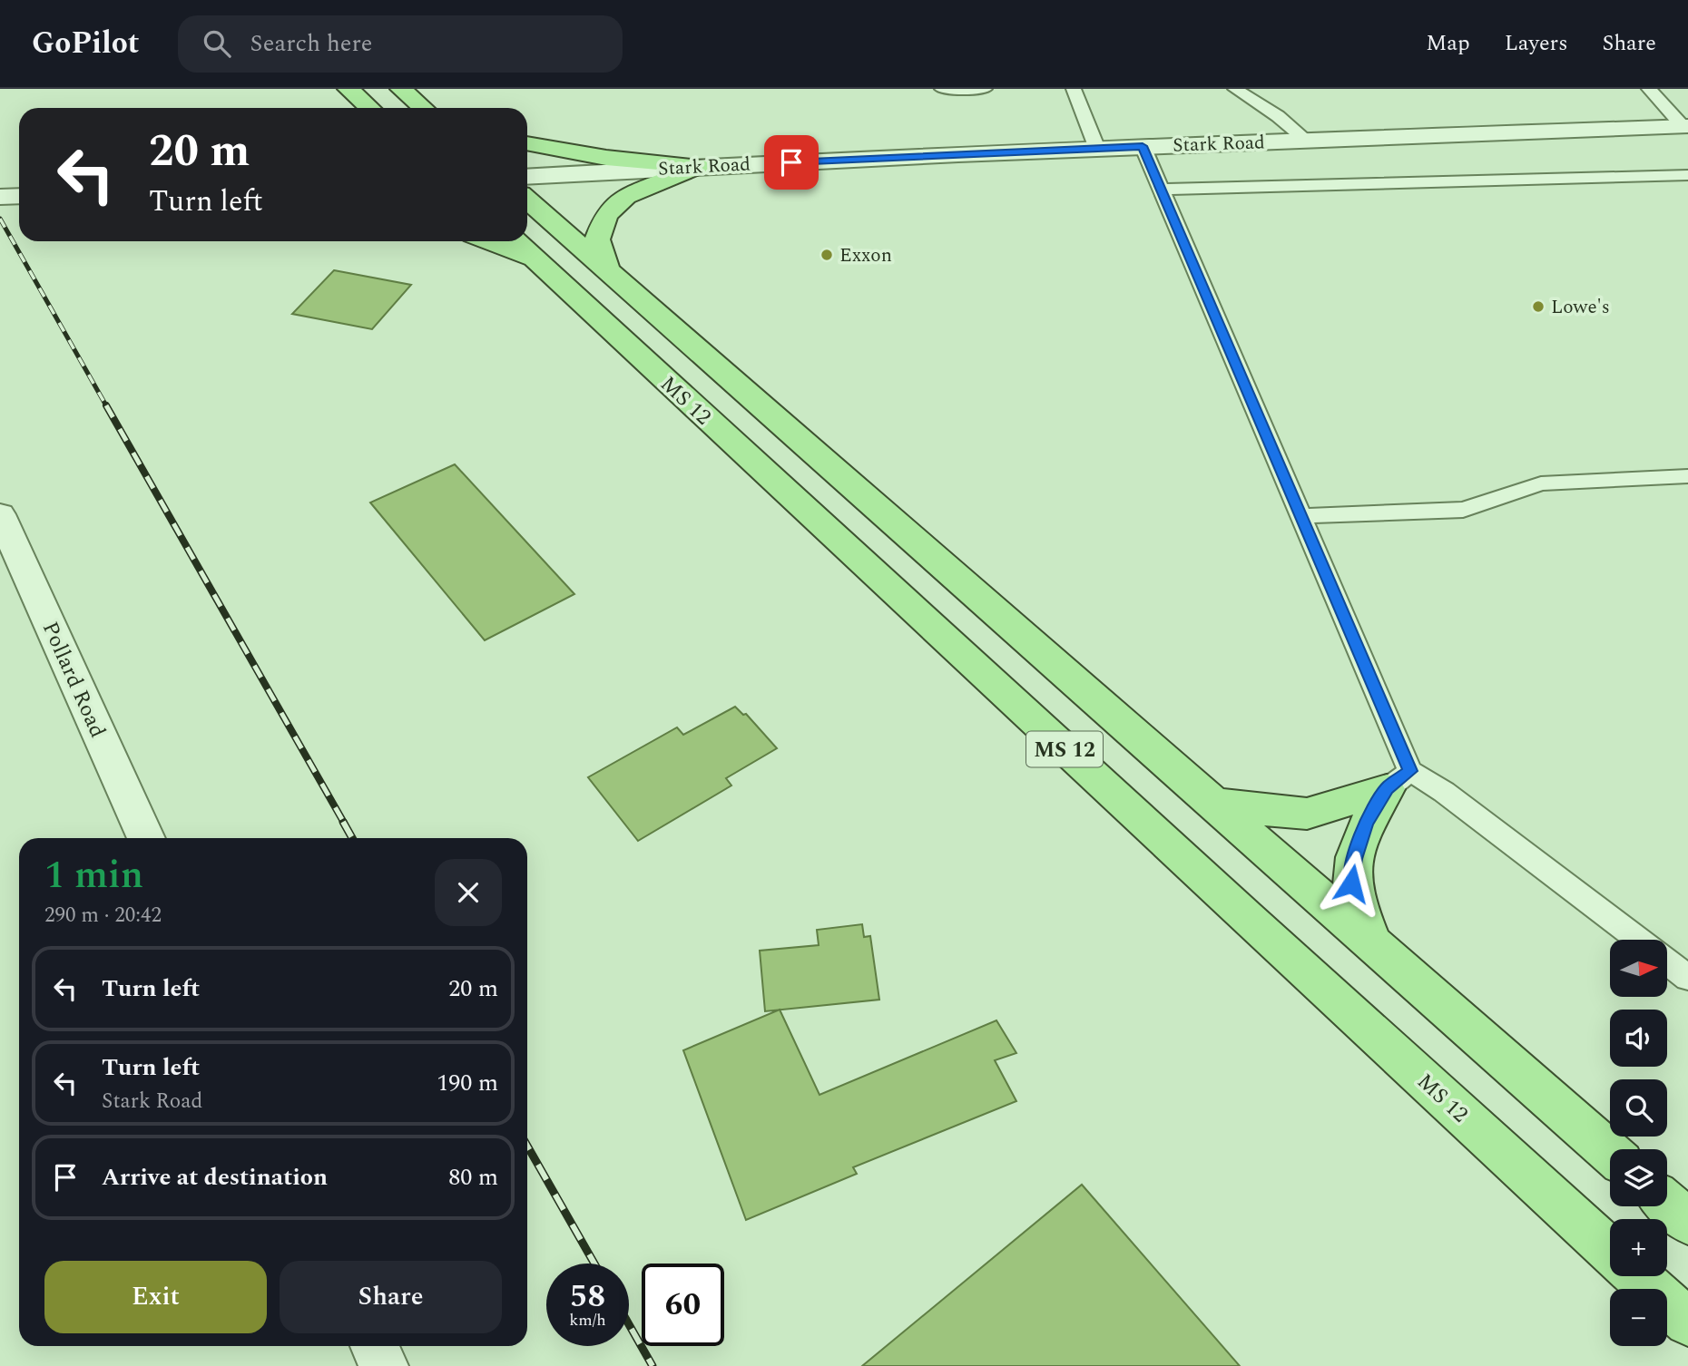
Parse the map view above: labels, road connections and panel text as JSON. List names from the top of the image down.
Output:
{
  "streets": {
    "main road": ["MS 12"],
    "street": ["Stark Road", "Pollard Road"]
  },
  "places": ["Exxon", "Lowe's"],
  "north": "right",
  "page": {
    "header": "GoPilot",
    "search": "Search here",
    "nav": ["Map", "Layers", "Share"],
    "turn": ["20 m", "Turn left"],
    "heading": ["1 min", "290 m · 20:42"],
    "map_buttons": ["+", "−"],
    "list": [
      {
        "name": "Turn left",
        "value": "20 m"
      },
      {
        "name": "Turn left",
        "note": "Stark Road",
        "value": "190 m"
      },
      {
        "name": "Arrive at destination",
        "value": "80 m"
      }
    ],
    "buttons": ["Exit", "Share"],
    "speed": "58 km/h",
    "limit": "60"
  }
}
